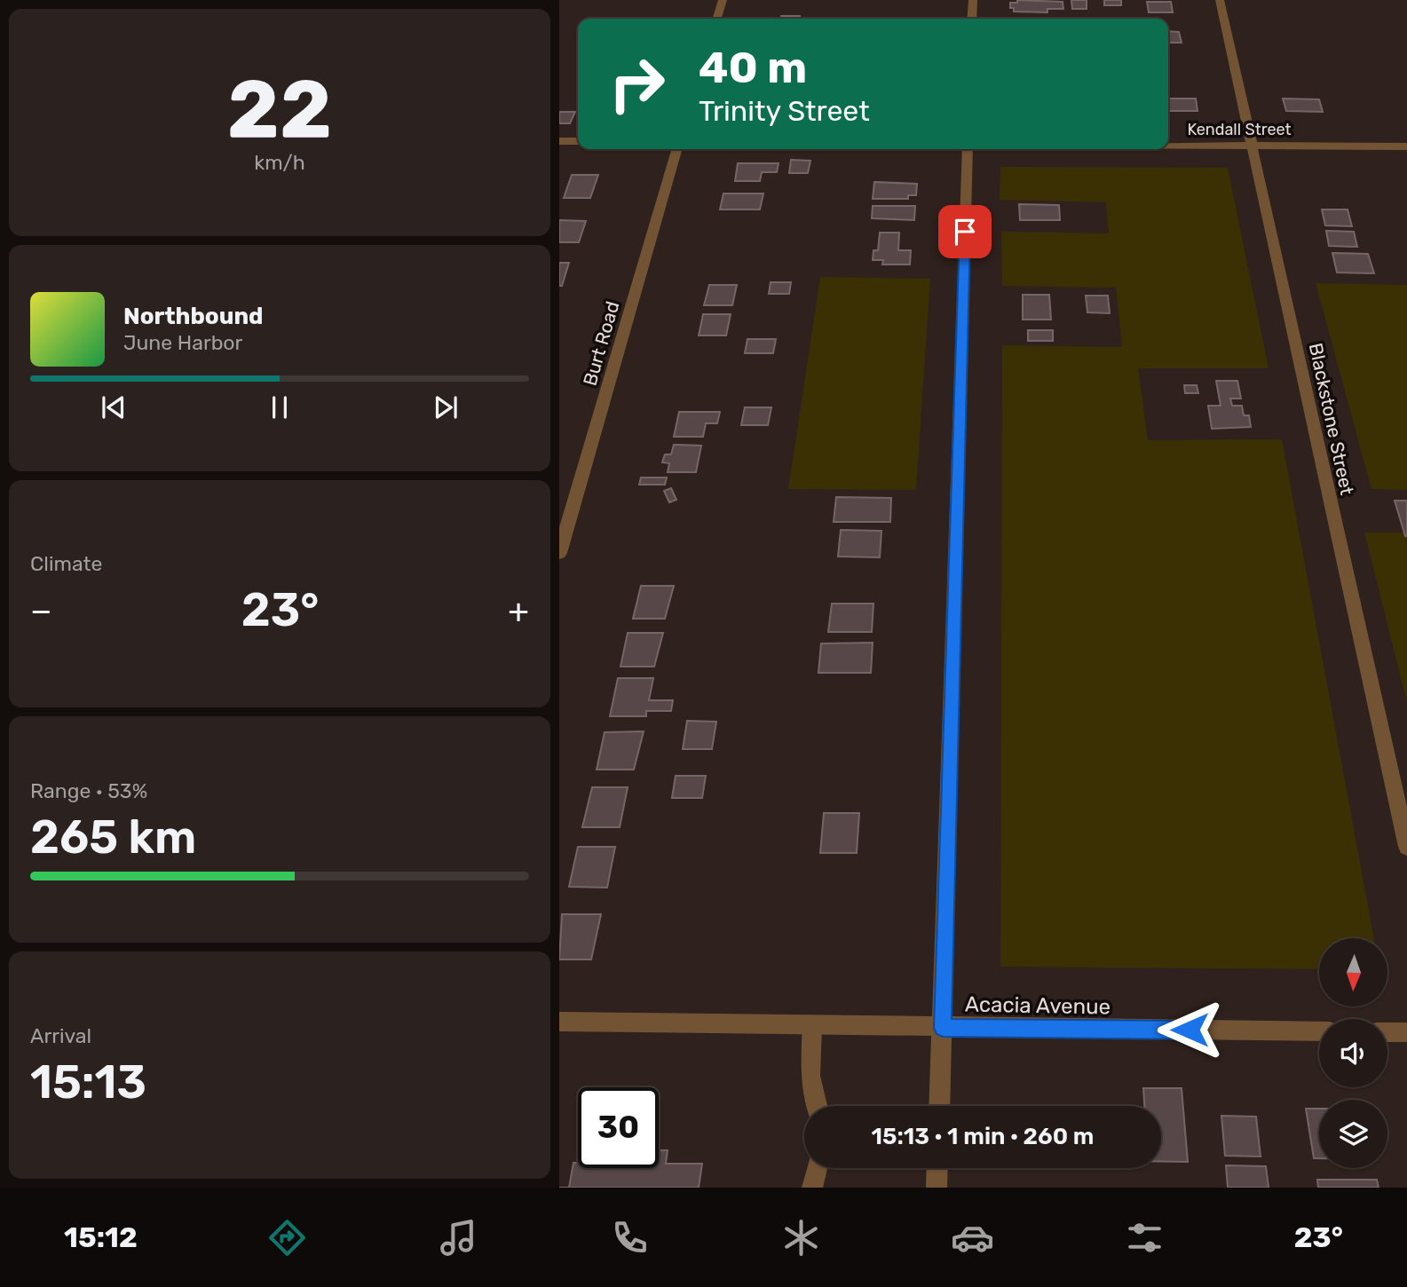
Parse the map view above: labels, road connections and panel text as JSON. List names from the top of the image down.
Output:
{
  "streets": {
    "street": [
      "Kendall Street",
      "Burt Road",
      "Blackstone Street",
      "Acacia Avenue"
    ]
  },
  "crossings": [
    ["Kendall Street", "Blackstone Street"]
  ],
  "north": "bottom",
  "page": {
    "tile": [
      ["22", "km/h"],
      "Climate",
      ["Range · 53%", "265 km"],
      ["Arrival", "15:13"]
    ],
    "turn": ["40 m", "Trinity Street"],
    "song": ["Northbound", "June Harbor"],
    "heat": ["−", "23°", "+"],
    "limit": "30",
    "trip": "15:13 · 1 min · 260 m",
    "tabs": ["15:12", "23°"]
  }
}
